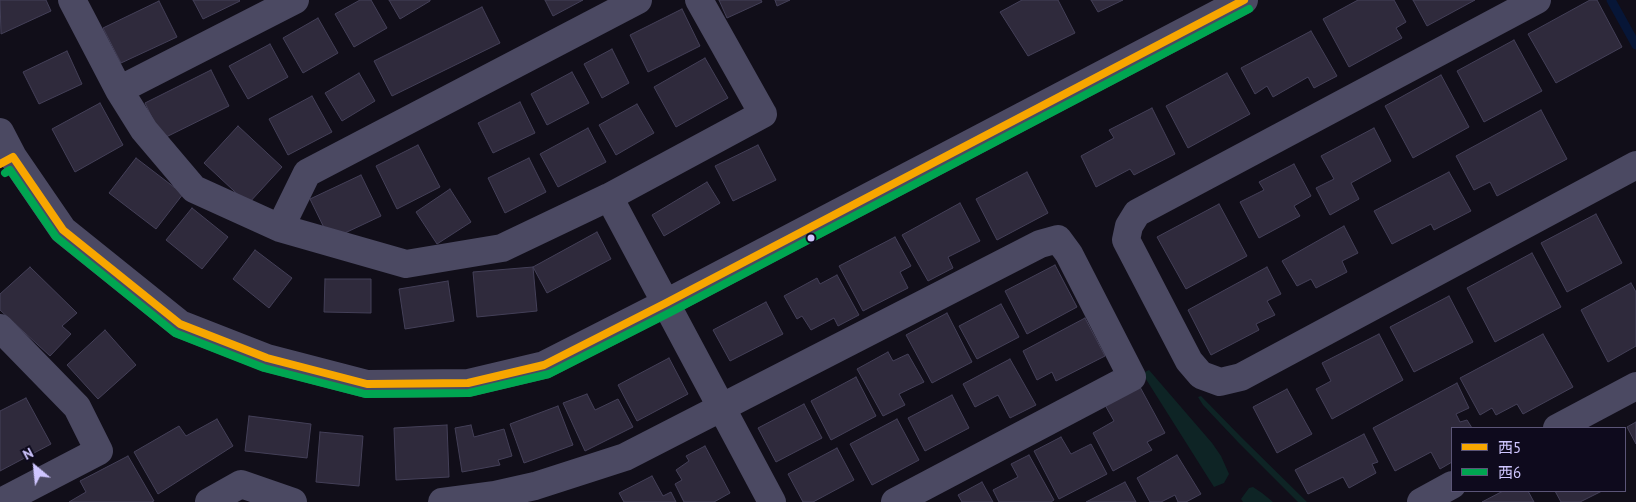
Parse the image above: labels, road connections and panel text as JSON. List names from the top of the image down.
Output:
{
  "lines": ["transit line 西5", "transit line 西6"],
  "legend": ["西5", "西6"],
  "north": "top left"
}
